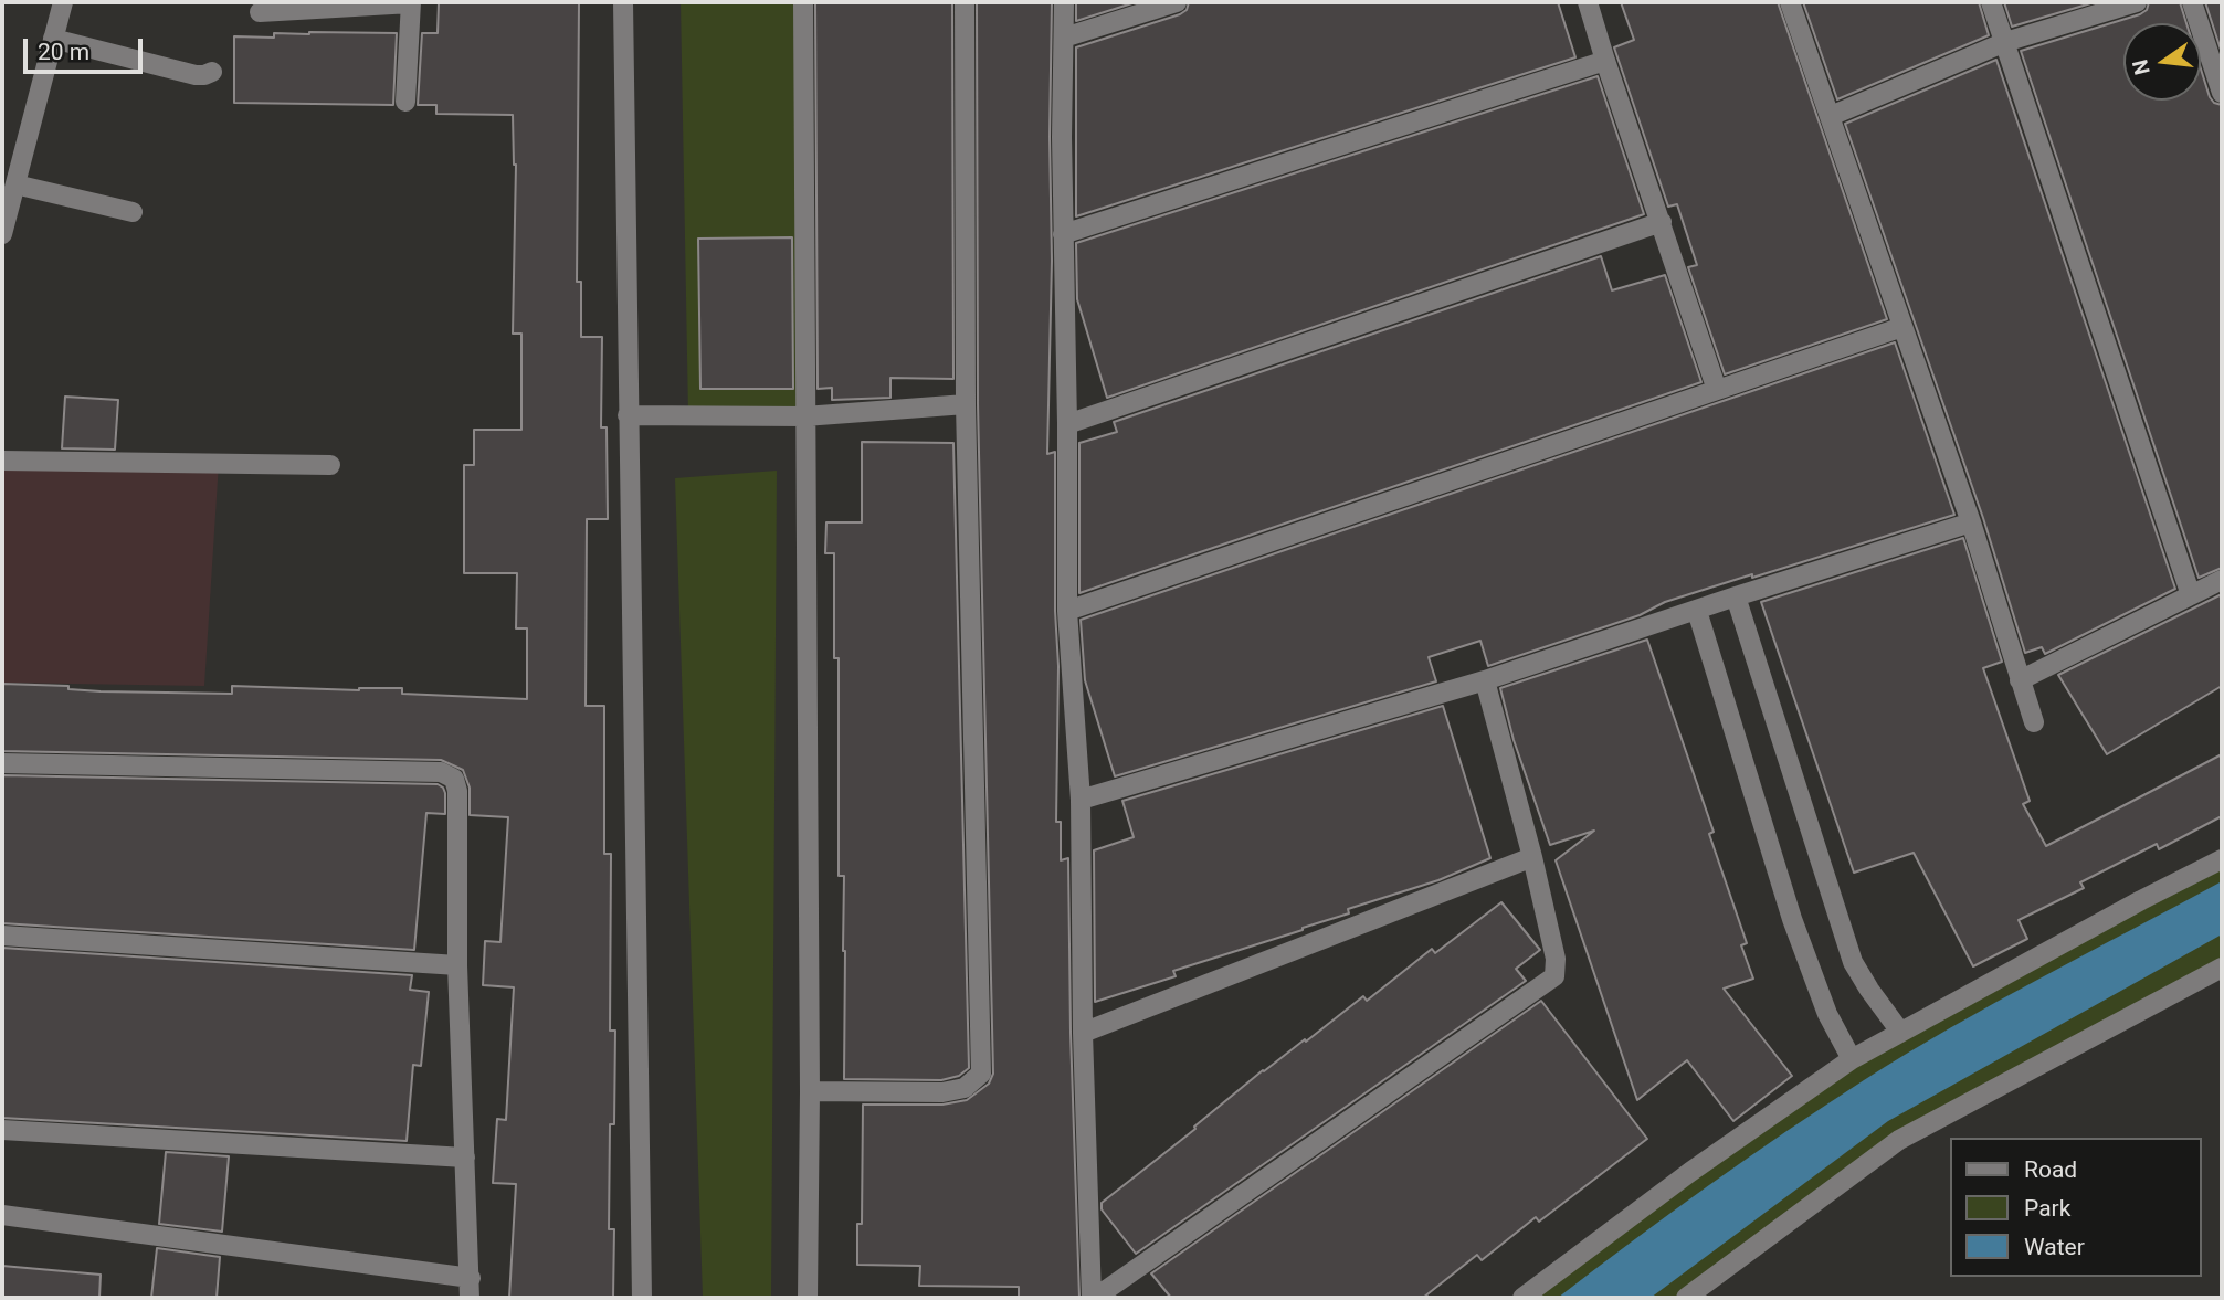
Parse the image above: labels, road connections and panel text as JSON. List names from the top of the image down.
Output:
{
  "legend": ["Road", "Park", "Water"],
  "scale_bar": "20 m",
  "north": "left"
}
